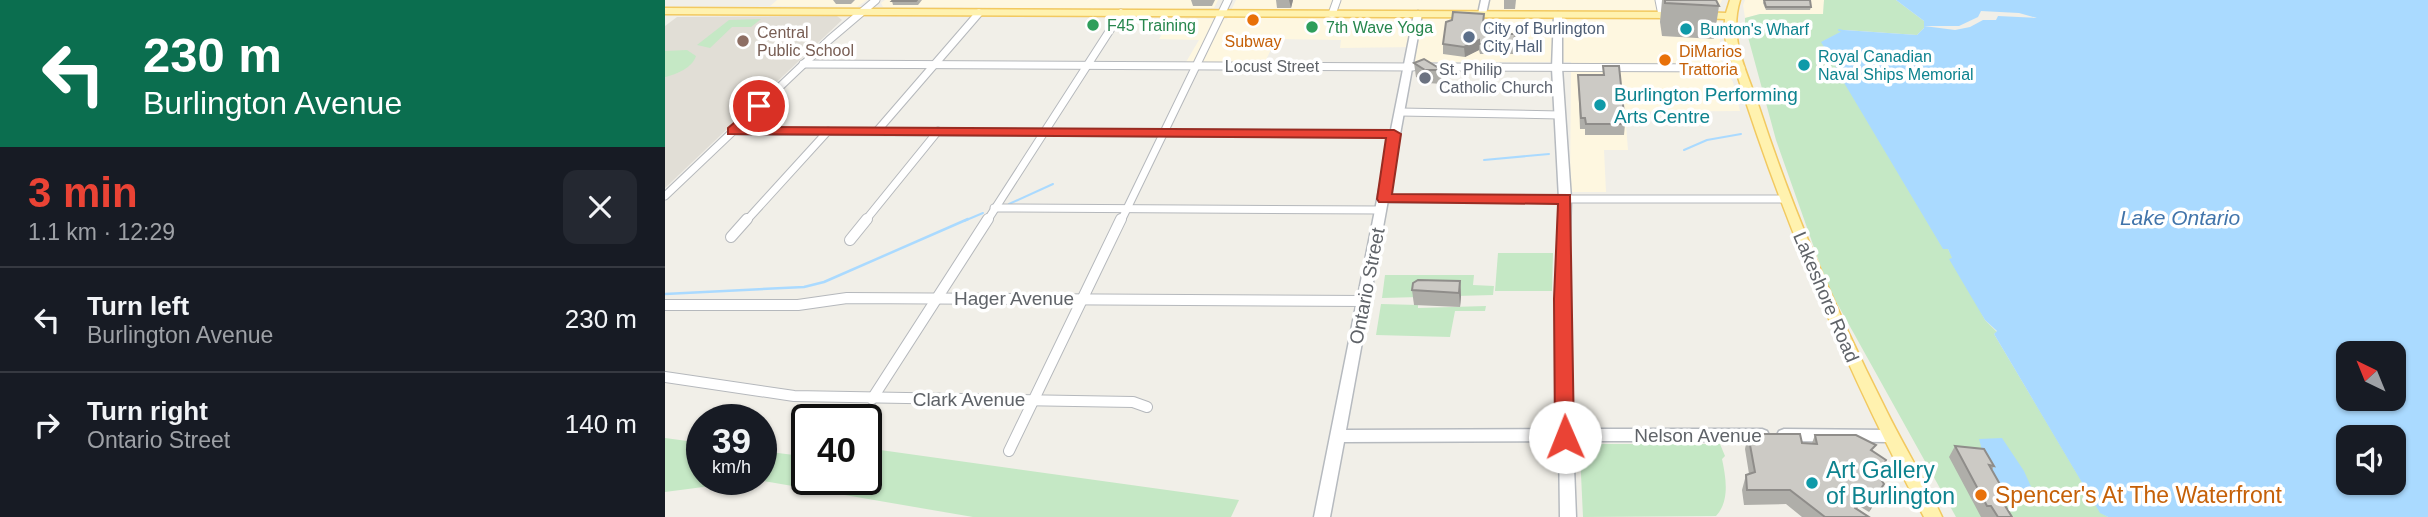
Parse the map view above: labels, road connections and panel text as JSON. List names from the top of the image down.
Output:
{
  "streets": {
    "main road": ["Lakeshore Road"],
    "street": [
      "Locust Street",
      "Ontario Street",
      "Hager Avenue",
      "Clark Avenue",
      "Nelson Avenue"
    ]
  },
  "crossings": [
    ["Locust Street", "Ontario Street"],
    ["Locust Street", "Lakeshore Road"],
    ["Ontario Street", "Hager Avenue"],
    ["Ontario Street", "Nelson Avenue"],
    ["Lakeshore Road", "Nelson Avenue"]
  ],
  "water": ["Lake Ontario"],
  "places": [
    "Subway",
    "F45 Training",
    "7th Wave Yoga",
    "Bunton's Wharf",
    "City of Burlington City Hall",
    "Central Public School",
    "DiMarios Trattoria",
    "Royal Canadian Naval Ships Memorial",
    "St. Philip Catholic Church",
    "Burlington Performing Arts Centre",
    "Art Gallery of Burlington",
    "Spencer's At The Waterfront"
  ],
  "north": "top left",
  "page": {
    "turn": ["230 m", "Burlington Avenue"],
    "heading": ["3 min", "1.1 km · 12:29"],
    "list": [
      {
        "name": "Turn left",
        "note": "Burlington Avenue",
        "value": "230 m"
      },
      {
        "name": "Turn right",
        "note": "Ontario Street",
        "value": "140 m"
      }
    ],
    "speed": "39 km/h",
    "limit": "40"
  }
}
